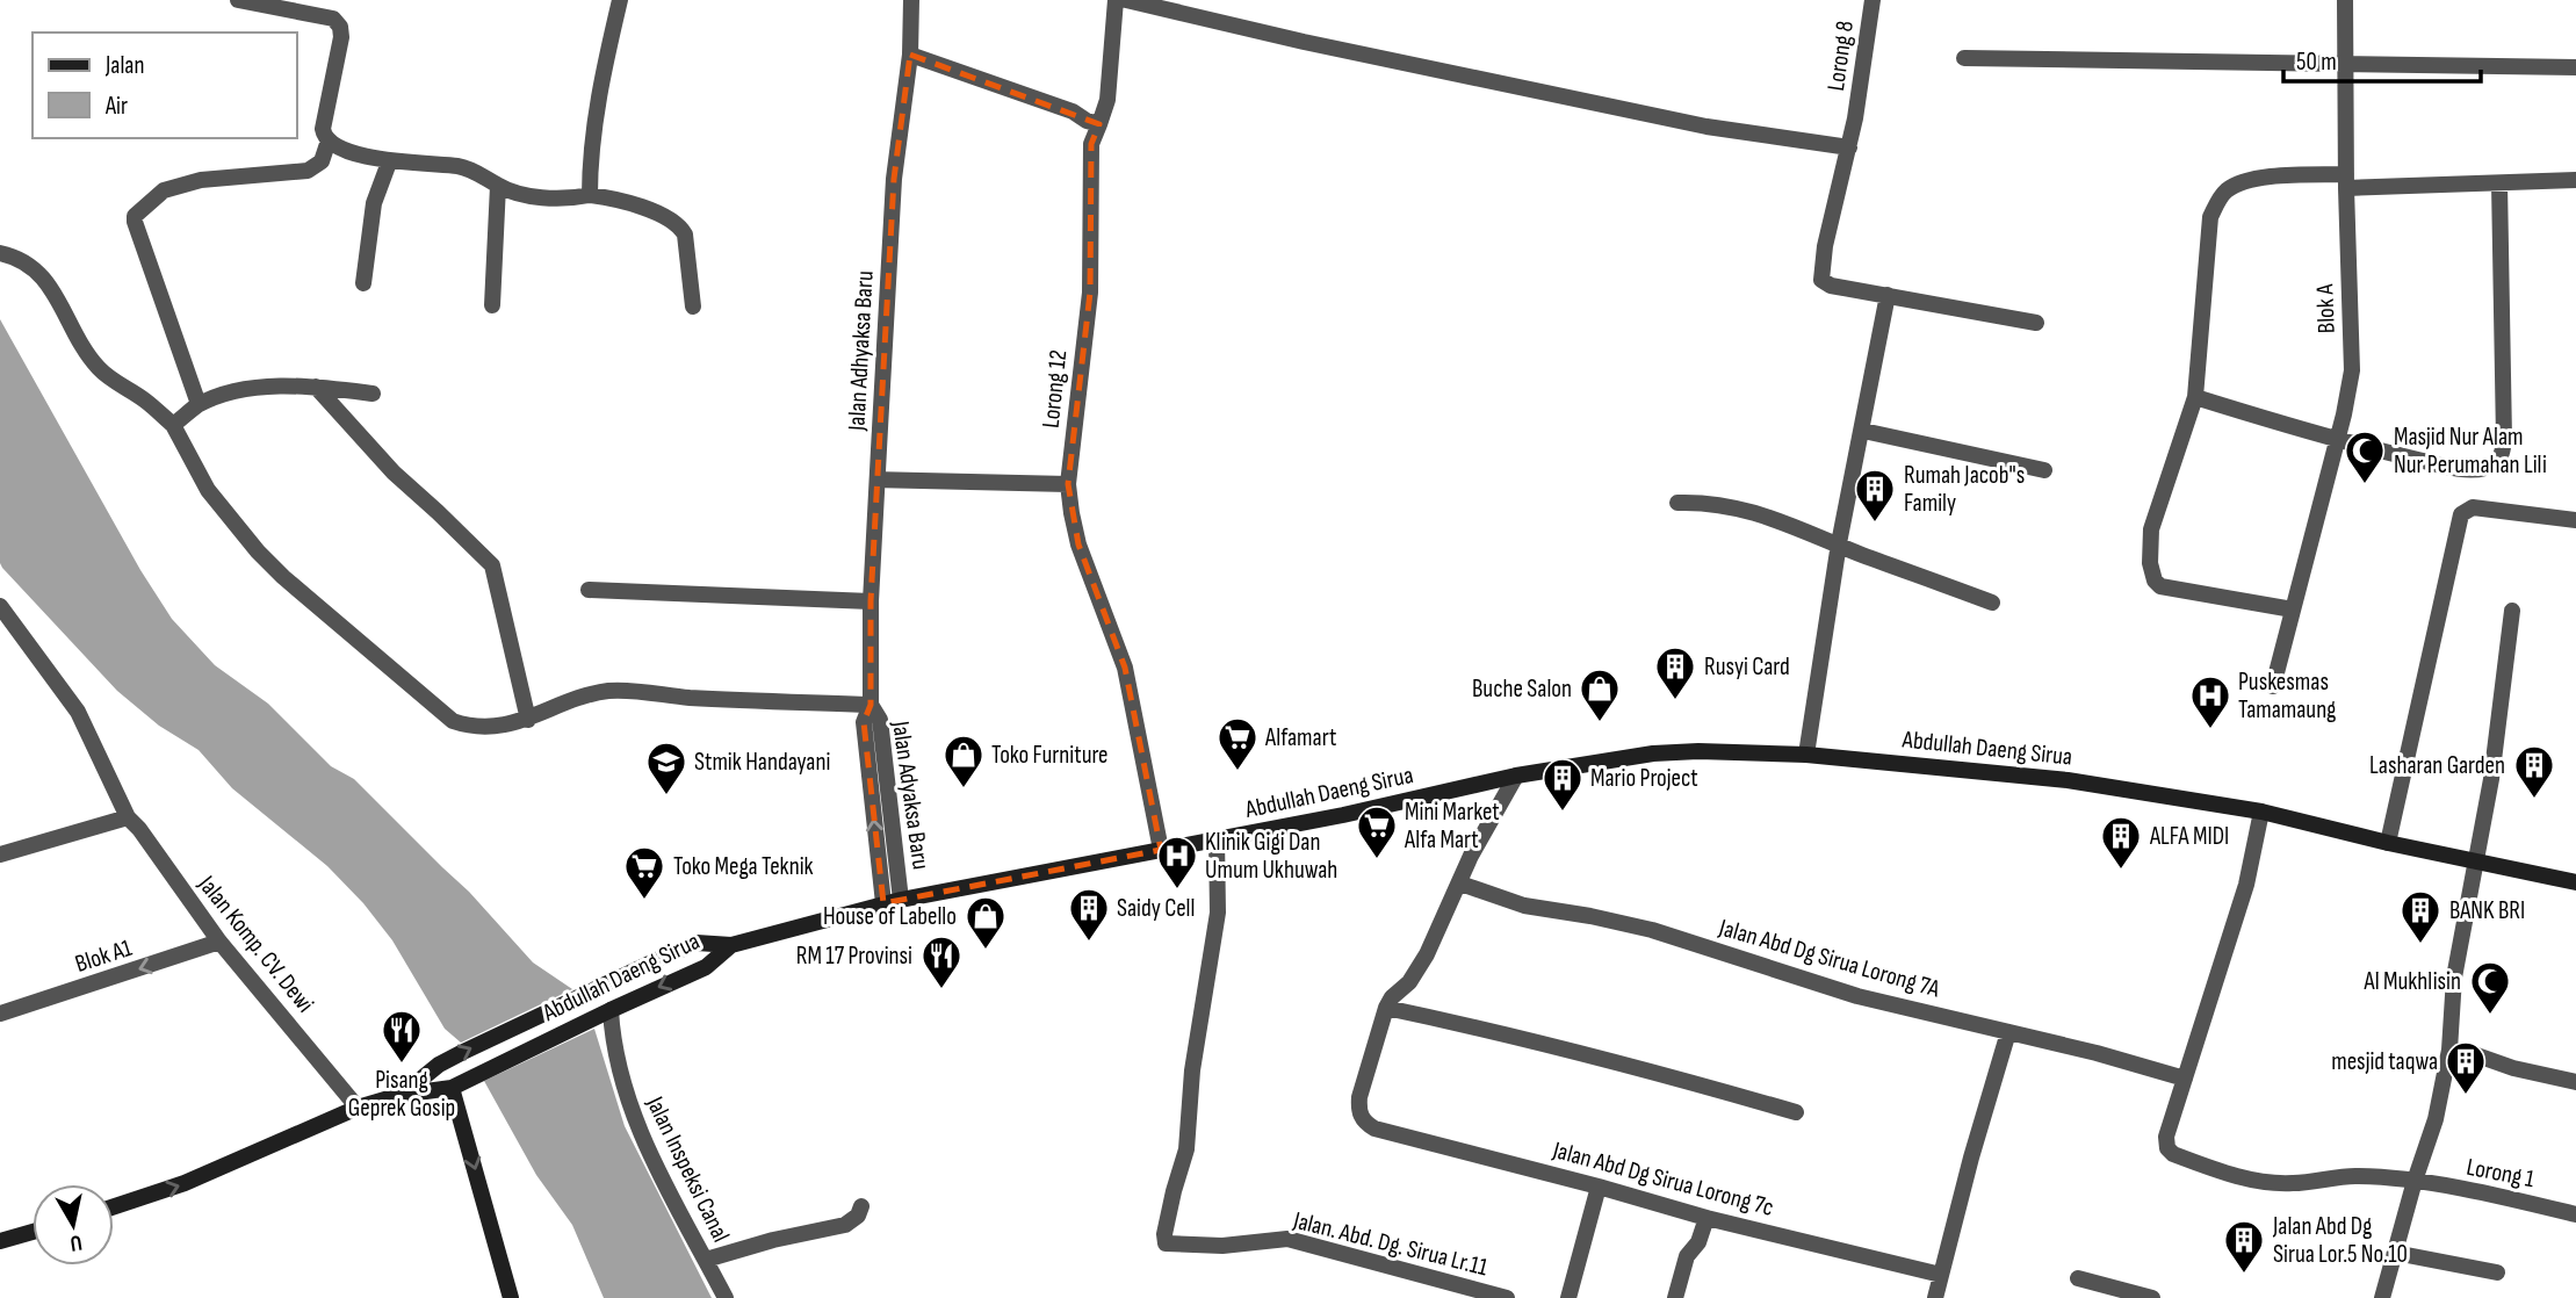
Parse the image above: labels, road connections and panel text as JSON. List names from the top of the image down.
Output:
{
  "streets": {
    "main road": ["Abdullah Daeng Sirua"],
    "street": [
      "Lorong 8",
      "Blok A",
      "Jalan Adhyaksa Baru",
      "Lorong 12",
      "Jalan Adyaksa Baru",
      "Jalan Komp. CV. Dewi",
      "Blok A1",
      "Jalan Abd Dg Sirua Lorong 7A",
      "Jalan Inspeksi Canal",
      "Lorong 1",
      "Jalan Abd Dg Sirua Lorong 7c",
      "Jalan. Abd. Dg. Sirua Lr.11"
    ]
  },
  "crossings": [
    ["Jalan Adhyaksa Baru", "Jalan Adyaksa Baru"],
    ["Lorong 12", "Abdullah Daeng Sirua"],
    ["Abdullah Daeng Sirua", "Jalan Adyaksa Baru"],
    ["Abdullah Daeng Sirua", "Jalan Komp. CV. Dewi"],
    ["Abdullah Daeng Sirua", "Jalan Inspeksi Canal"],
    ["Abdullah Daeng Sirua", "Jalan. Abd. Dg. Sirua Lr.11"],
    ["Jalan Komp. CV. Dewi", "Blok A1"],
    ["Jalan Abd Dg Sirua Lorong 7A", "Lorong 1"]
  ],
  "one_way": ["Blok A1"],
  "places": {
    "mosque": ["Masjid Nur Alam Nur Perumahan Lili", "Al Mukhlisin"],
    "building": [
      "Rumah Jacob\"s Family",
      "Rusyi Card",
      "Lasharan Garden",
      "Mario Project",
      "ALFA MIDI",
      "Saidy Cell",
      "BANK BRI",
      "mesjid taqwa",
      "Jalan Abd Dg Sirua Lor.5 No.10"
    ],
    "shop": ["Buche Salon", "Toko Furniture", "House of Labello"],
    "hospital": ["Puskesmas Tamamaung", "Klinik Gigi Dan Umum Ukhuwah"],
    "supermarket": ["Alfamart", "Mini Market Alfa Mart", "Toko Mega Teknik"],
    "school or university": ["Stmik Handayani"],
    "restaurant": ["RM 17 Provinsi", "Pisang Geprek Gosip"]
  },
  "legend": ["Jalan", "Air"],
  "scale_bar": "50 m",
  "north": "bottom"
}
